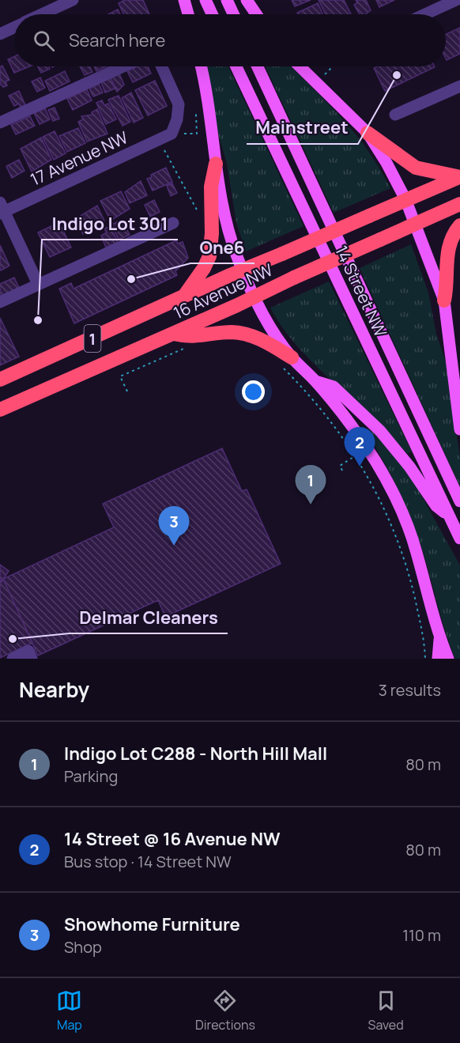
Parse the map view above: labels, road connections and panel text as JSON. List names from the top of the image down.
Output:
{
  "streets": {
    "highway": ["16 Avenue NW", "1"],
    "main road": ["14 Street NW"],
    "street": ["17 Avenue NW"]
  },
  "places": [
    "Mainstreet",
    "One6",
    "Indigo Lot 301",
    "Delmar Cleaners"
  ],
  "page": {
    "search": "Search here",
    "pins": ["2", "1", "3"],
    "heading": ["Nearby", "3 results"],
    "list": [
      {
        "mark": "1",
        "name": "Indigo Lot C288 - North Hill Mall",
        "note": "Parking",
        "value": "80 m"
      },
      {
        "mark": "2",
        "name": "14 Street @ 16 Avenue NW",
        "note": "Bus stop · 14 Street NW",
        "value": "80 m"
      },
      {
        "mark": "3",
        "name": "Showhome Furniture",
        "note": "Shop",
        "value": "110 m"
      }
    ],
    "nav": ["Map", "Directions", "Saved"]
  }
}
